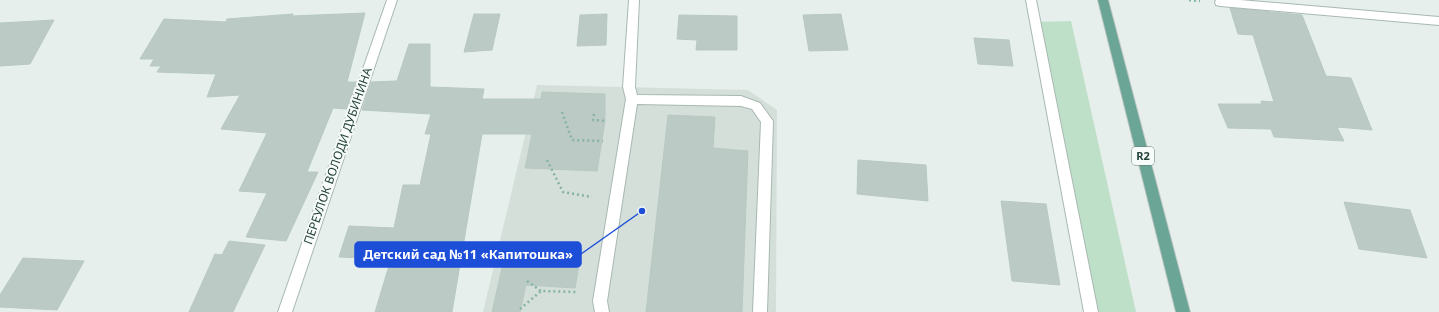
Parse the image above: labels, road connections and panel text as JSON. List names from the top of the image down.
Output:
{
  "streets": {
    "main road": ["R2"],
    "street": ["ПЕРЕУЛОК ВОЛОДИ ДУБИНИНА"]
  },
  "places": ["Детский сад №11 «Капитошка»"]
}
